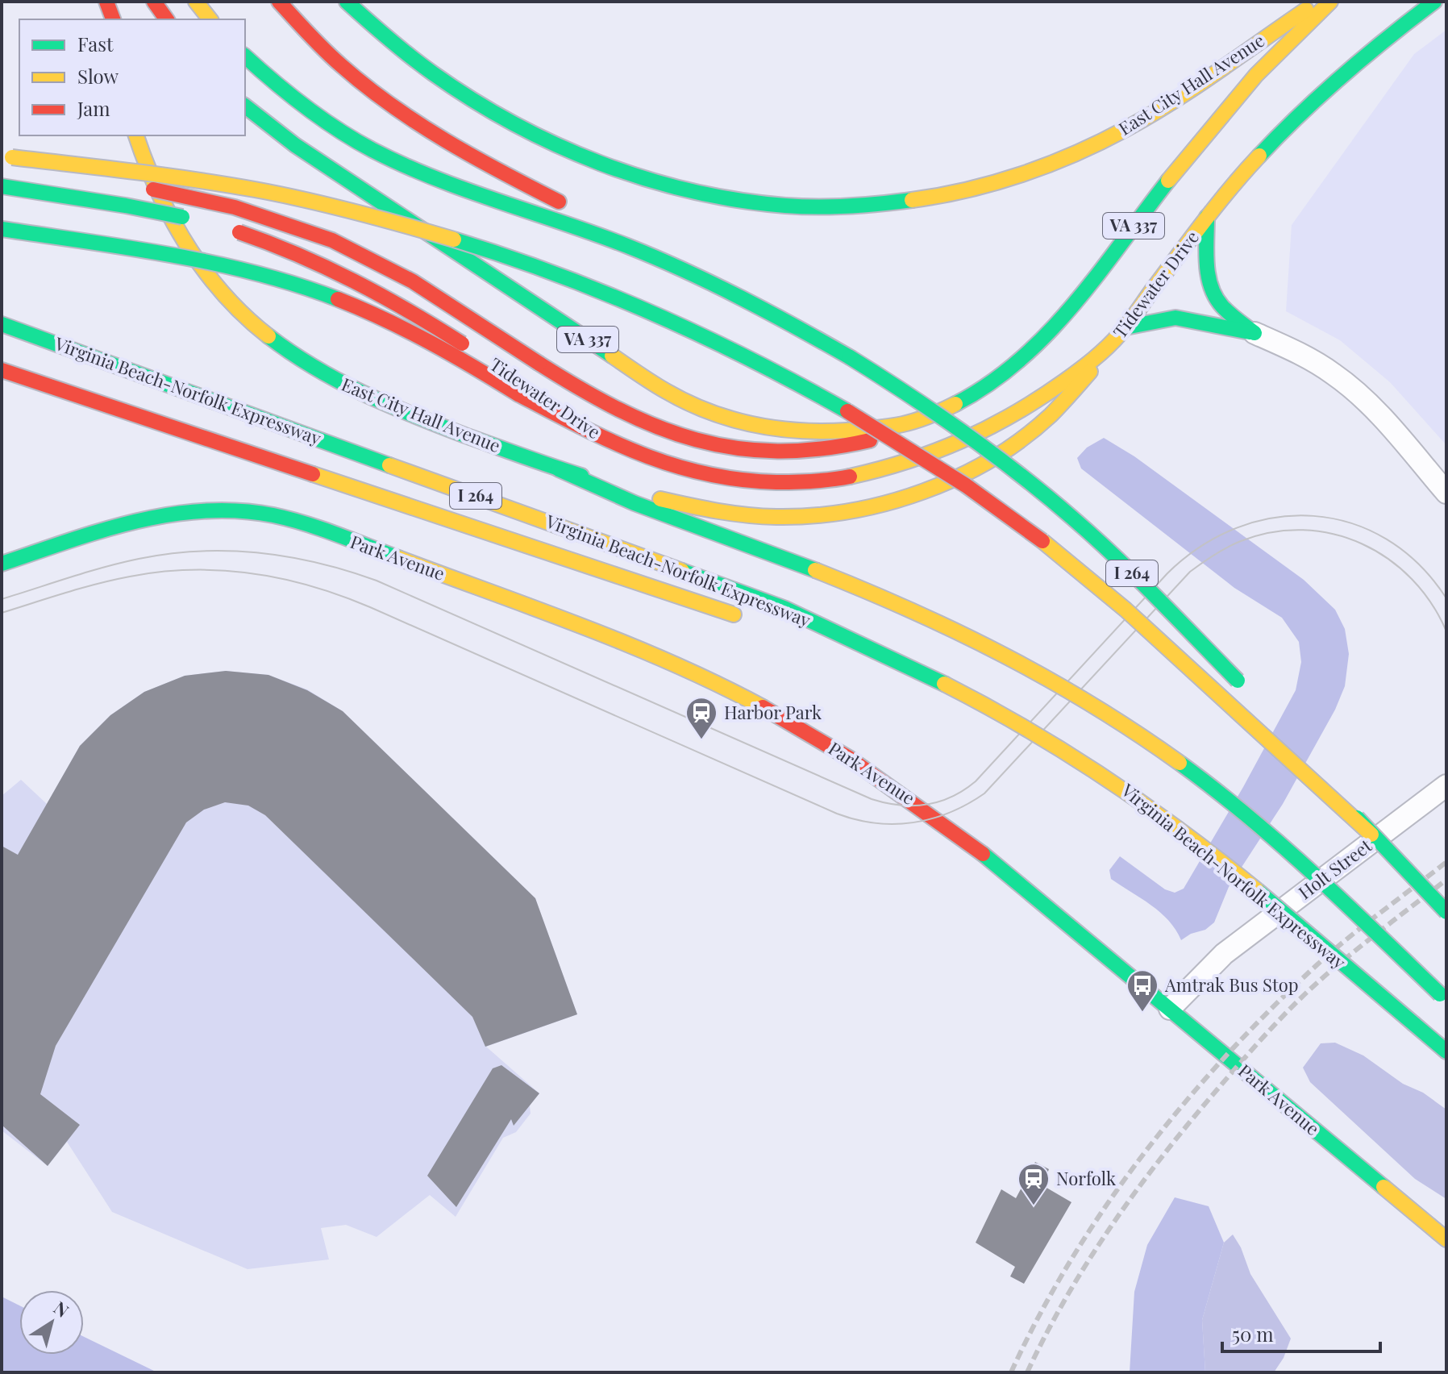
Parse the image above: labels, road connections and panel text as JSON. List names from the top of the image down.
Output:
{
  "streets": {
    "main road": [
      "East City Hall Avenue",
      "VA 337",
      "Tidewater Drive",
      "Virginia Beach-Norfolk Expressway",
      "I 264",
      "Park Avenue"
    ],
    "street": ["Holt Street"]
  },
  "crossings": [
    ["VA 337", "Tidewater Drive"],
    ["Park Avenue", "Holt Street"]
  ],
  "places": {
    "station": ["Harbor Park", "Norfolk"],
    "bus stop": ["Amtrak Bus Stop"]
  },
  "legend": ["Fast", "Slow", "Jam"],
  "scale_bar": "50 m",
  "north": "top right"
}
